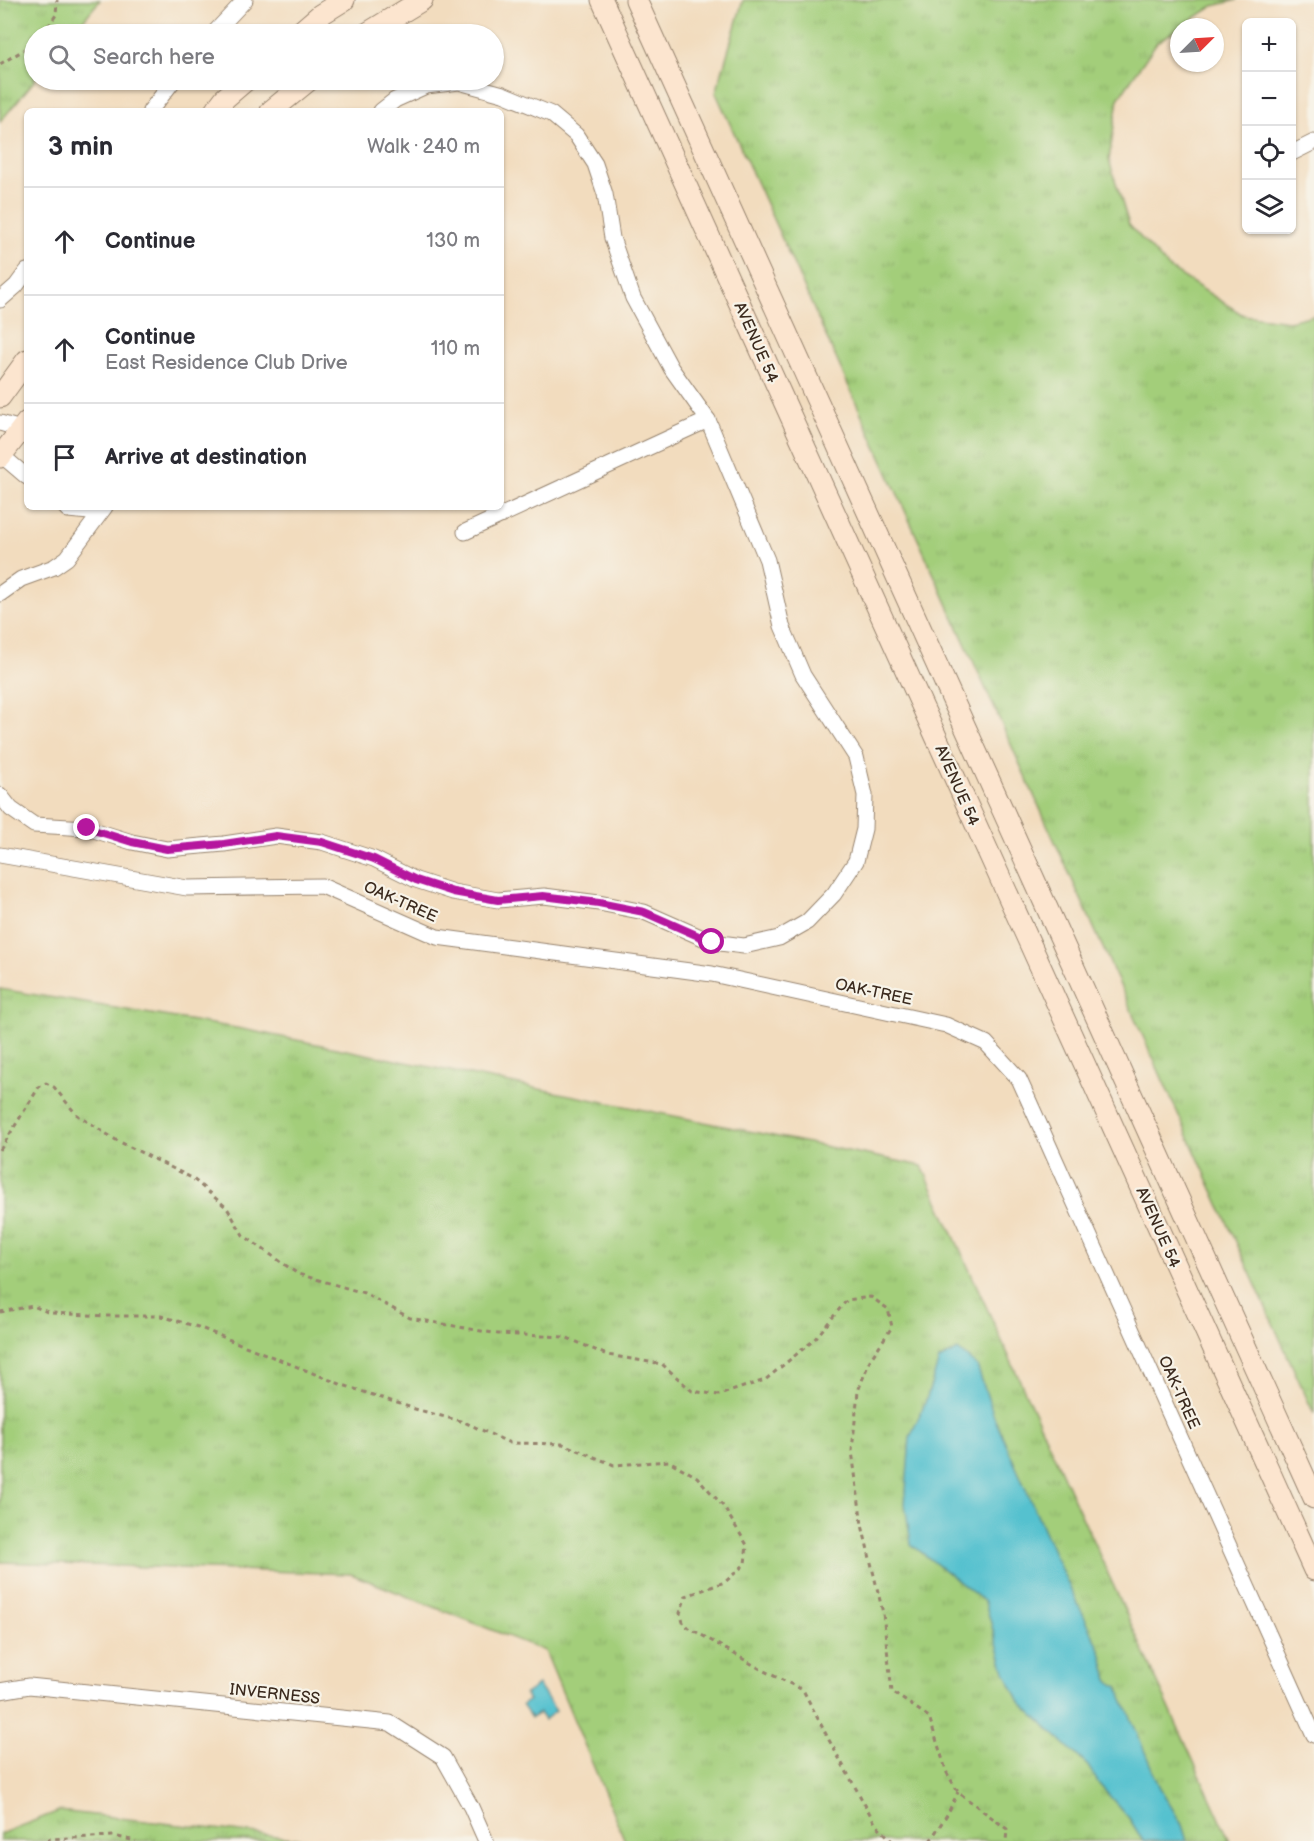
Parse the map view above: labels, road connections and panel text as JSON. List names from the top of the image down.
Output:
{
  "streets": {
    "street": ["AVENUE 54", "OAK-TREE", "INVERNESS"]
  },
  "north": "top right",
  "page": {
    "map_buttons": ["+", "−"],
    "search": "Search here",
    "heading": ["3 min", "Walk · 240 m"],
    "list": [
      ["Continue", "130 m"],
      ["Continue", "East Residence Club Drive", "110 m"],
      "Arrive at destination"
    ]
  }
}
